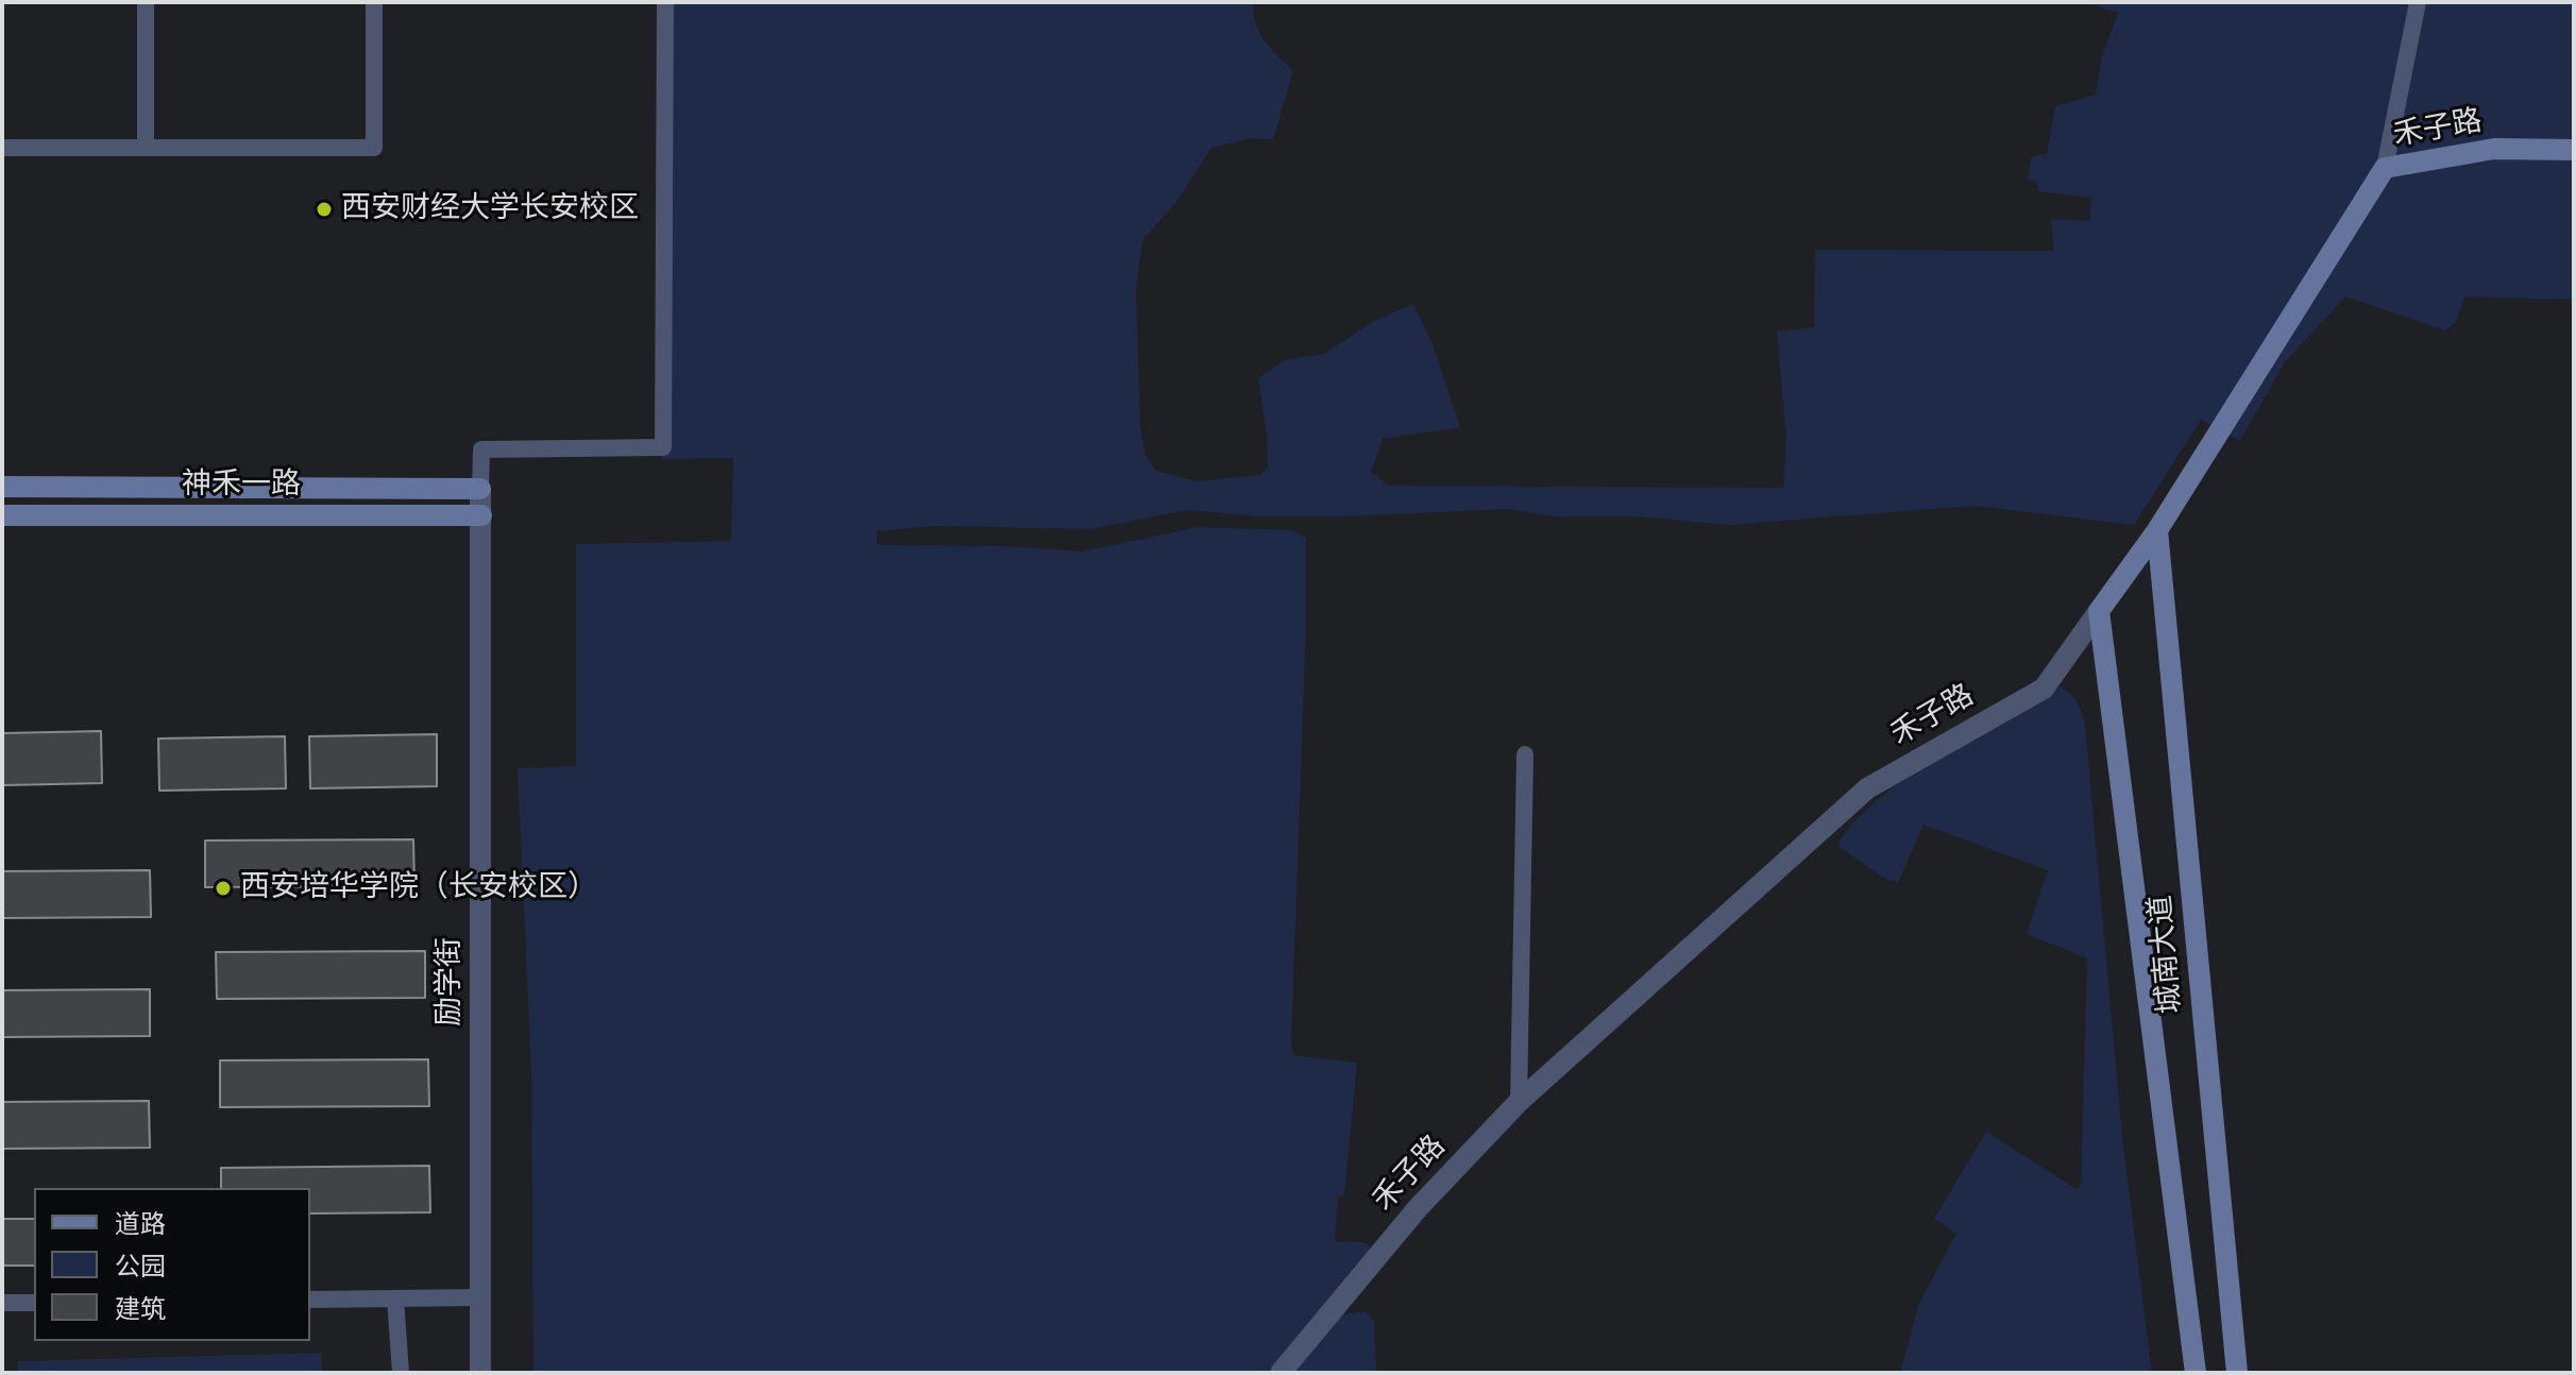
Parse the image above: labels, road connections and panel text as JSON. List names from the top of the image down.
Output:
{
  "streets": {
    "main road": ["禾子路", "神禾一路", "城南大道"],
    "street": ["励学街"]
  },
  "crossings": [
    ["禾子路", "城南大道"],
    ["神禾一路", "励学街"]
  ],
  "places": ["西安财经大学长安校区", "西安培华学院（长安校区）"],
  "legend": ["道路", "公园", "建筑"]
}
